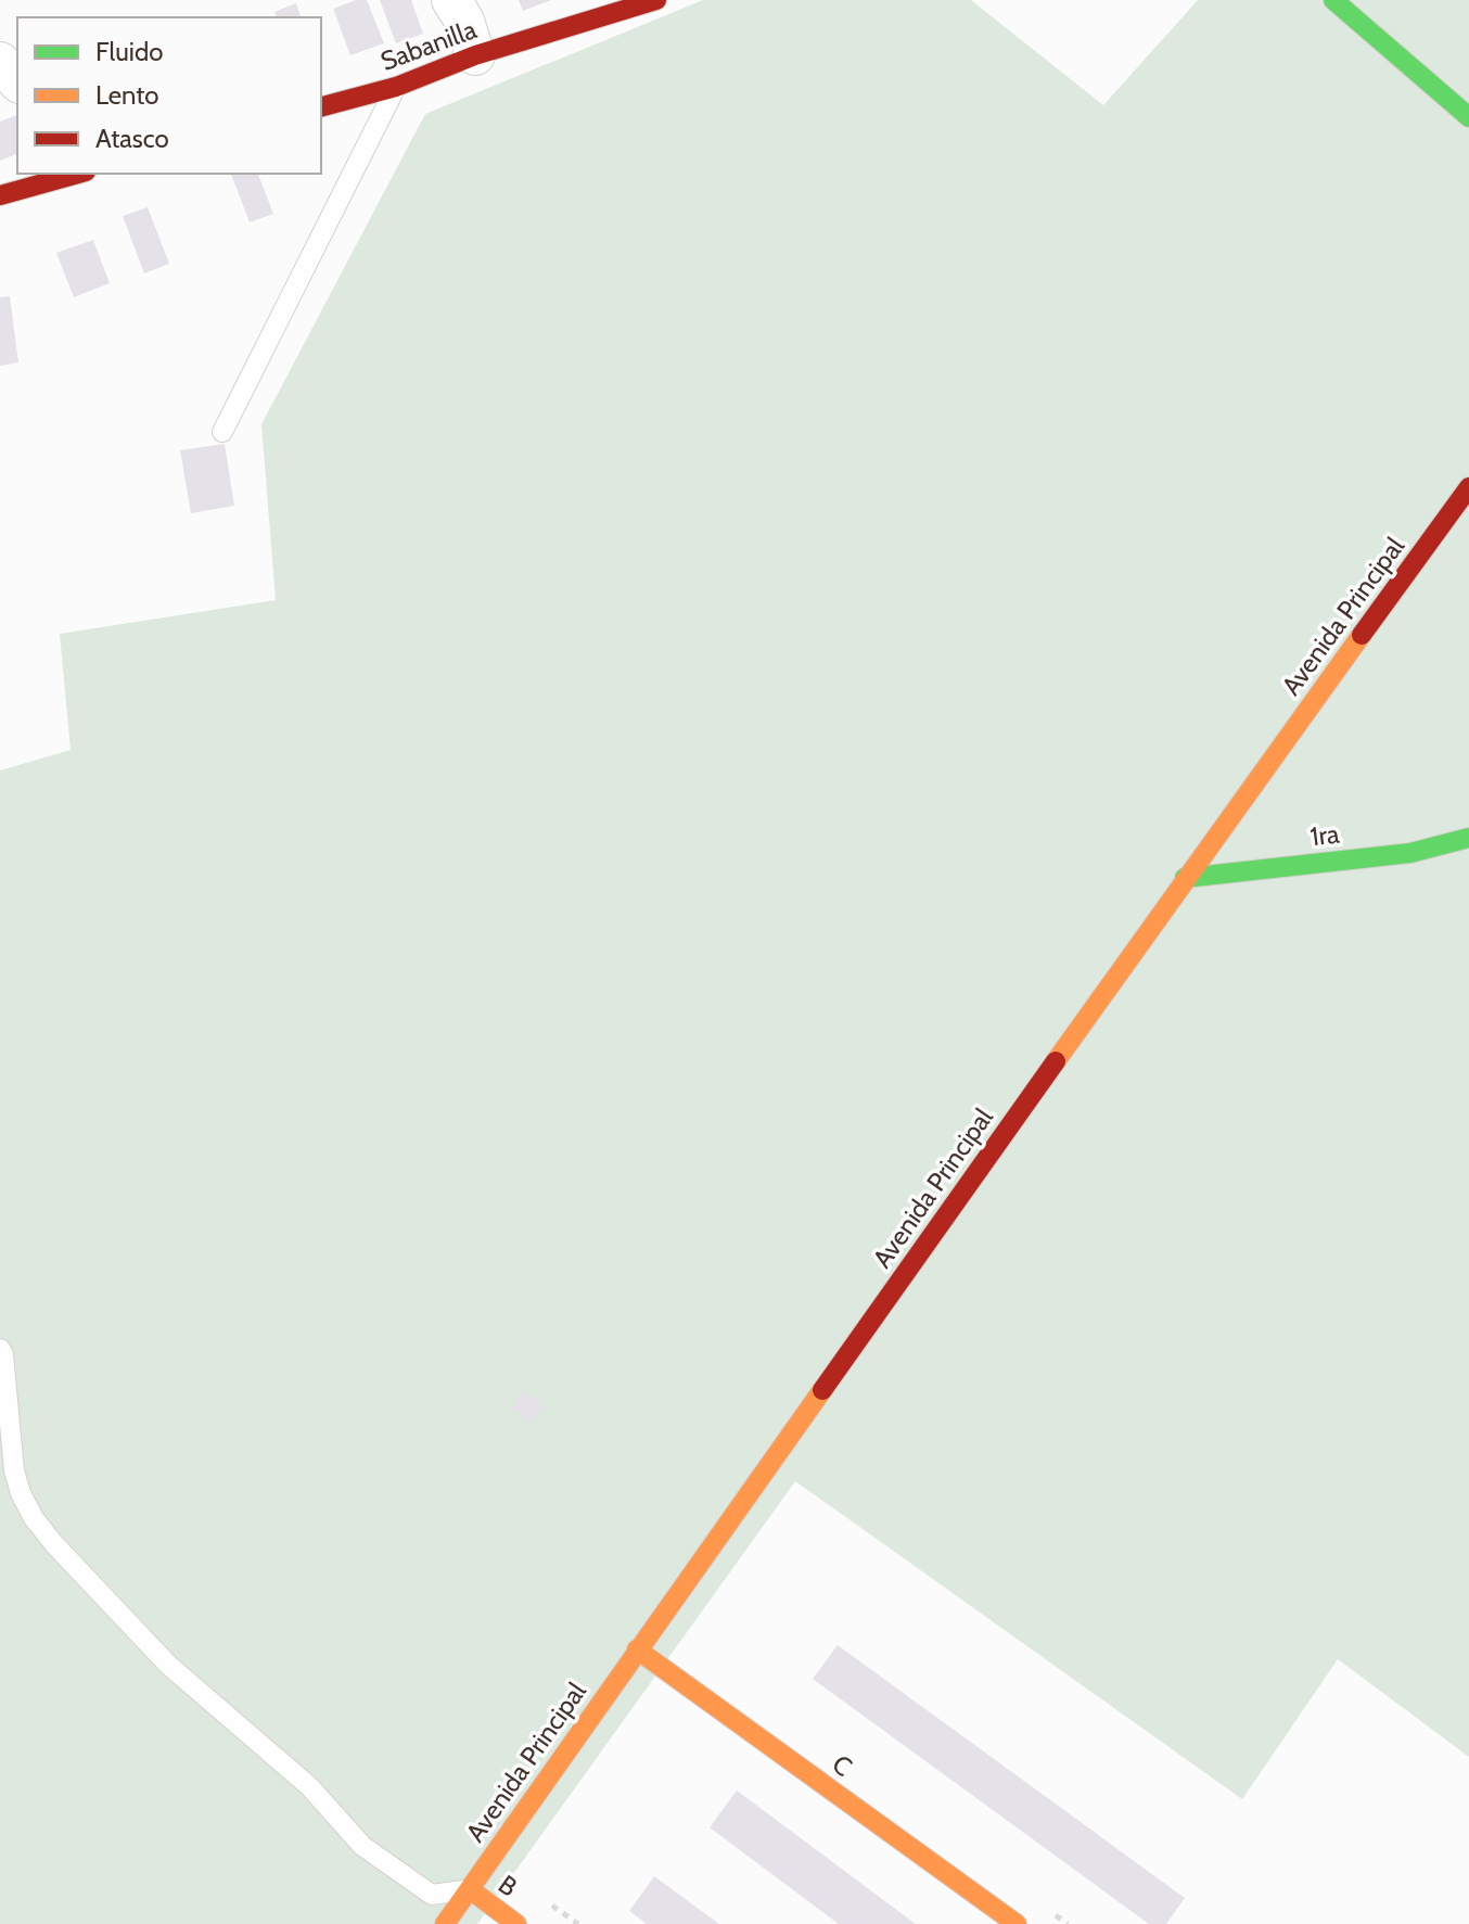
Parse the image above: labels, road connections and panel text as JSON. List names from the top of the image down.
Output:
{
  "streets": {
    "main road": [
      "Sabanilla",
      "Avenida Principal",
      "1ra",
      "C",
      "B"
    ]
  },
  "crossings": [
    ["Avenida Principal", "1ra"],
    ["Avenida Principal", "C"],
    ["Avenida Principal", "B"]
  ],
  "legend": ["Fluido", "Lento", "Atasco"]
}
